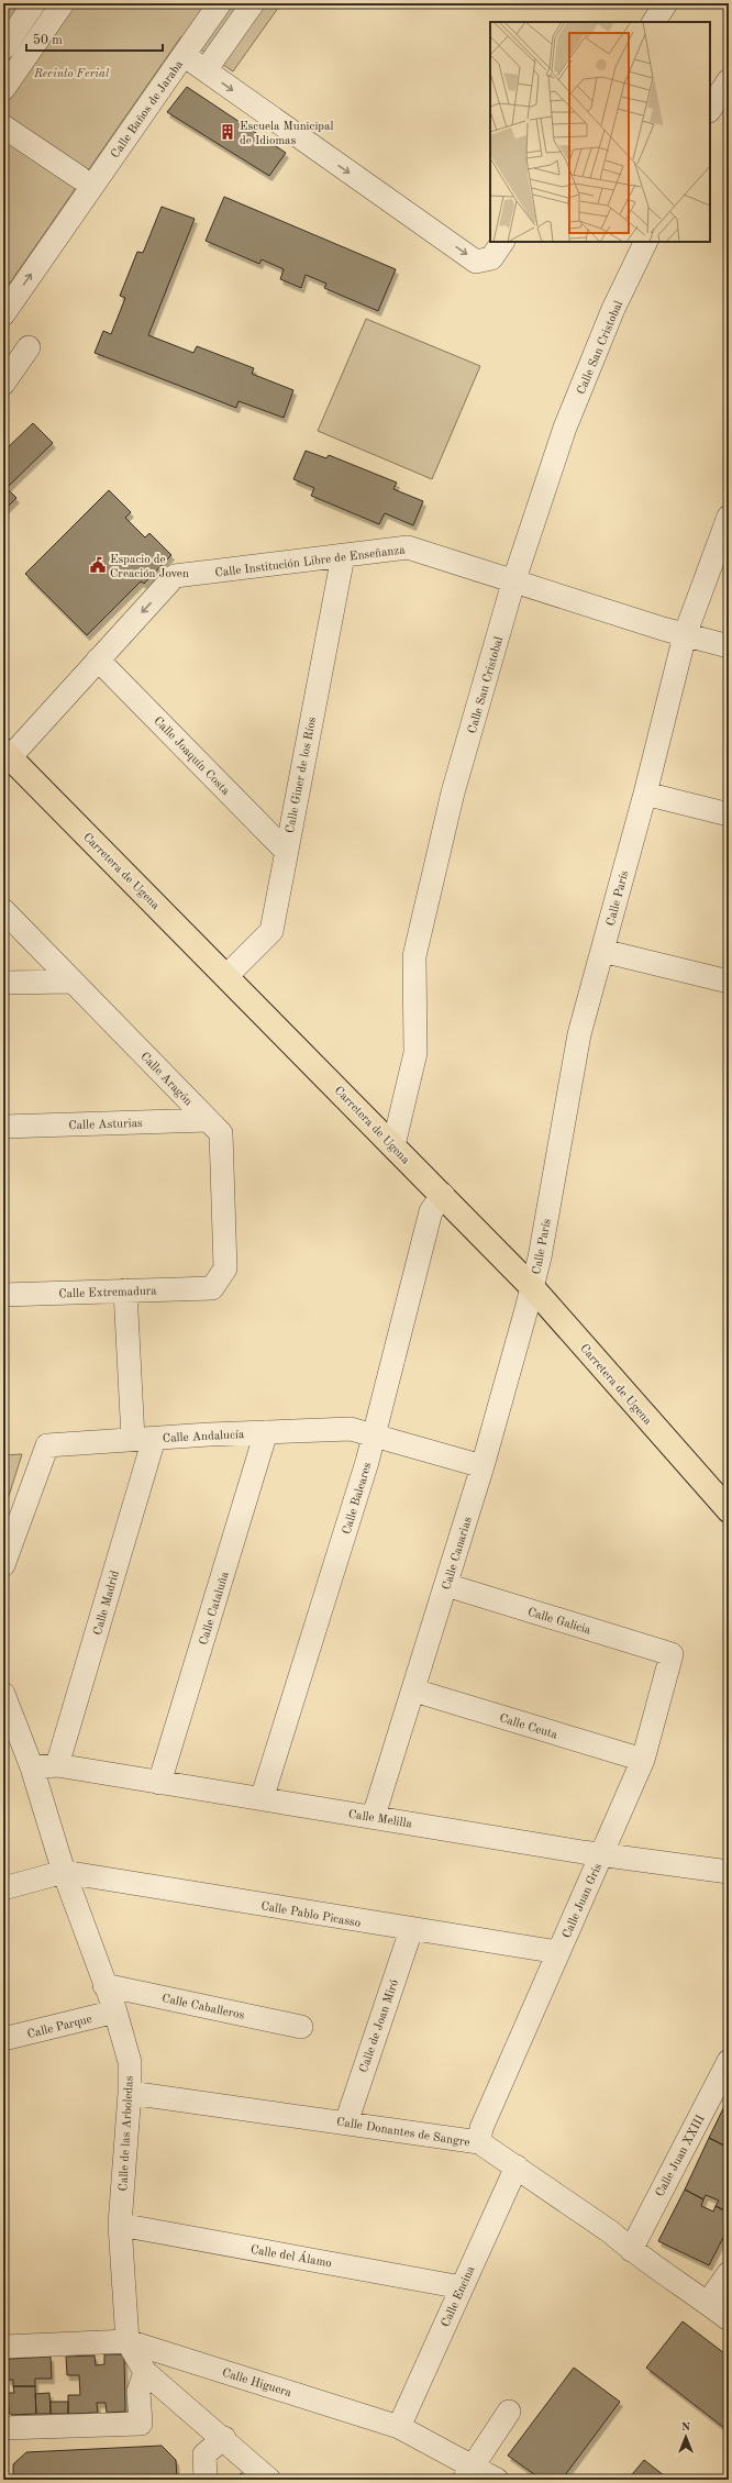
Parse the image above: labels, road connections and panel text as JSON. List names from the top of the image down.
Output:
{
  "streets": {
    "main road": ["Carretera de Ugena"],
    "street": [
      "Calle Baños de Jaraba",
      "Calle San Cristobal",
      "Calle Institución Libre de Enseñanza",
      "Calle Joaquín Costa",
      "Calle Giner de los Ríos",
      "Calle París",
      "Calle Aragón",
      "Calle Asturias",
      "Calle Extremadura",
      "Calle Andalucía",
      "Calle Baleares",
      "Calle Canarias",
      "Calle Madrid",
      "Calle Cataluña",
      "Calle Galicia",
      "Calle Ceuta",
      "Calle Melilla",
      "Calle Juan Gris",
      "Calle Pablo Picasso",
      "Calle Caballeros",
      "Calle Parque",
      "Calle de Joan Miró",
      "Calle Donantes de Sangre",
      "Calle de las Arboledas",
      "Calle Juan XXIII",
      "Calle del Álamo",
      "Calle Encina",
      "Calle Higuera"
    ]
  },
  "crossings": [
    ["Calle San Cristobal", "Calle Institución Libre de Enseñanza"],
    ["Calle San Cristobal", "Carretera de Ugena"],
    ["Calle Institución Libre de Enseñanza", "Calle Joaquín Costa"],
    ["Calle Institución Libre de Enseñanza", "Calle Giner de los Ríos"],
    ["Calle Institución Libre de Enseñanza", "Carretera de Ugena"],
    ["Calle Institución Libre de Enseñanza", "Calle París"],
    ["Calle Joaquín Costa", "Calle Giner de los Ríos"],
    ["Calle Giner de los Ríos", "Carretera de Ugena"],
    ["Carretera de Ugena", "Calle París"],
    ["Carretera de Ugena", "Calle Baleares"],
    ["Carretera de Ugena", "Calle Canarias"],
    ["Calle París", "Calle Canarias"],
    ["Calle Aragón", "Calle Asturias"],
    ["Calle Aragón", "Calle Extremadura"],
    ["Calle Extremadura", "Calle Madrid"],
    ["Calle Andalucía", "Calle Baleares"],
    ["Calle Andalucía", "Calle Canarias"],
    ["Calle Andalucía", "Calle Madrid"],
    ["Calle Andalucía", "Calle Cataluña"],
    ["Calle Baleares", "Calle Melilla"],
    ["Calle Canarias", "Calle Galicia"],
    ["Calle Canarias", "Calle Ceuta"],
    ["Calle Canarias", "Calle Melilla"],
    ["Calle Madrid", "Calle Melilla"],
    ["Calle Cataluña", "Calle Melilla"],
    ["Calle Galicia", "Calle Juan Gris"],
    ["Calle Ceuta", "Calle Juan Gris"],
    ["Calle Melilla", "Calle Juan Gris"],
    ["Calle Melilla", "Calle de las Arboledas"],
    ["Calle Juan Gris", "Calle Pablo Picasso"],
    ["Calle Juan Gris", "Calle Donantes de Sangre"],
    ["Calle Pablo Picasso", "Calle de Joan Miró"],
    ["Calle Pablo Picasso", "Calle de las Arboledas"],
    ["Calle Caballeros", "Calle de las Arboledas"],
    ["Calle Parque", "Calle de las Arboledas"],
    ["Calle de Joan Miró", "Calle Donantes de Sangre"],
    ["Calle Donantes de Sangre", "Calle de las Arboledas"],
    ["Calle Donantes de Sangre", "Calle Juan XXIII"],
    ["Calle Donantes de Sangre", "Calle Encina"],
    ["Calle de las Arboledas", "Calle del Álamo"],
    ["Calle de las Arboledas", "Calle Higuera"],
    ["Calle del Álamo", "Calle Encina"],
    ["Calle Encina", "Calle Higuera"]
  ],
  "parks": ["Recinto Ferial"],
  "places": {
    "building": ["Escuela Municipal de Idiomas"],
    "public building": ["Espacio de Creación Joven"]
  },
  "scale_bar": "50 m",
  "north": "top"
}
